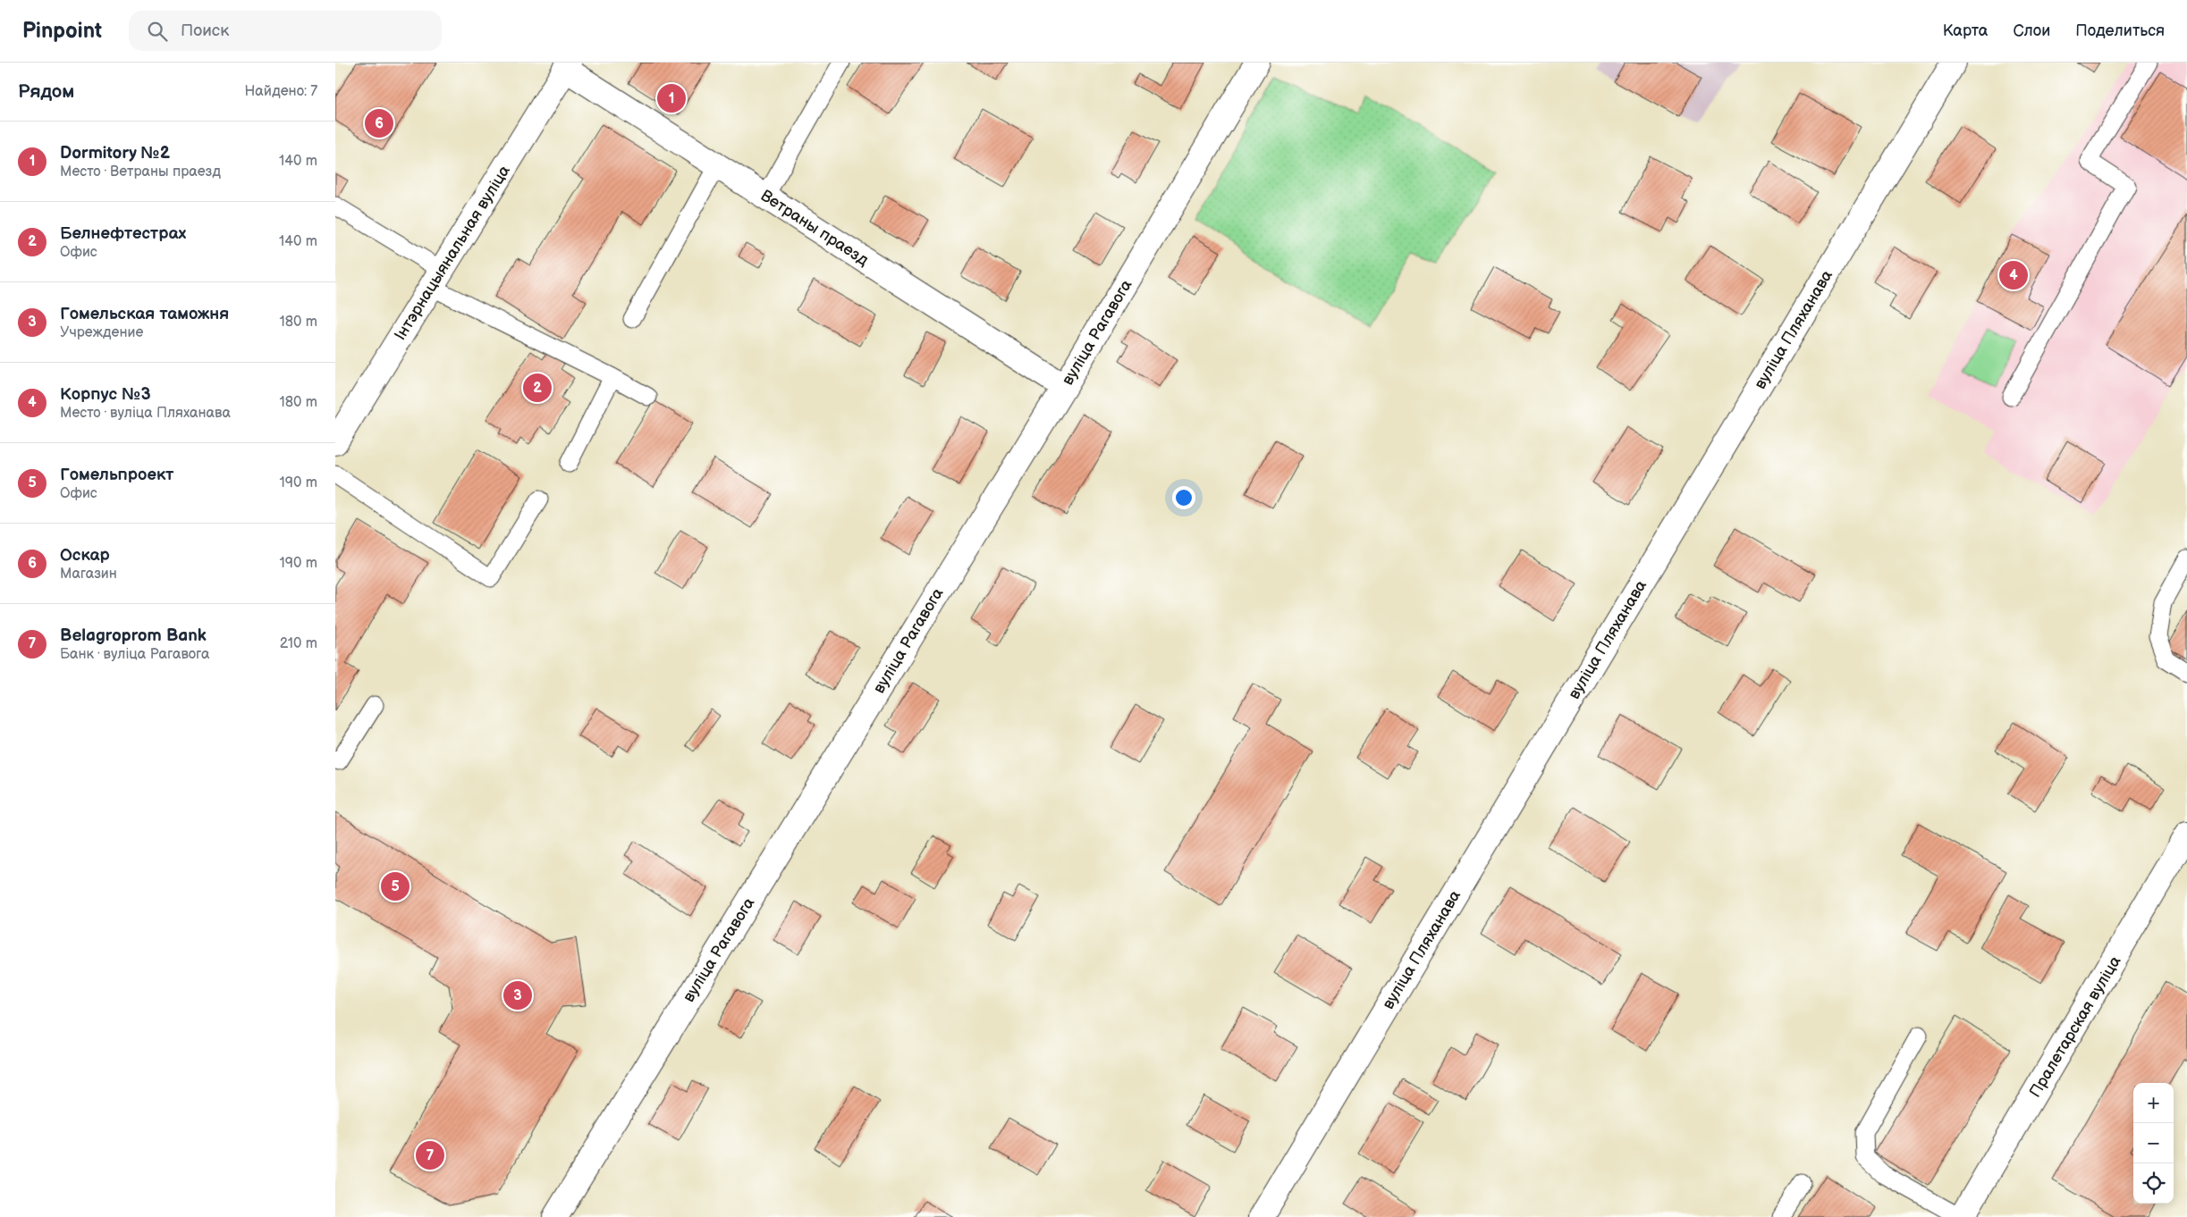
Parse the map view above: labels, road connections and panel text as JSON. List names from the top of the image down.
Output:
{
  "streets": {
    "street": [
      "Ветраны праезд",
      "Інтэрнацыянальная вуліца",
      "вуліца Пляханава",
      "вуліца Рагавога",
      "Пралетарская вуліца"
    ]
  },
  "crossings": [
    ["Ветраны праезд", "Інтэрнацыянальная вуліца"],
    ["Ветраны праезд", "вуліца Рагавога"]
  ],
  "page": {
    "header": "Pinpoint",
    "search": "Поиск",
    "nav": ["Карта", "Слои", "Поделиться"],
    "heading": ["Рядом", "Найдено: 7"],
    "pins": [
      "1",
      "6",
      "4",
      "2",
      "5",
      "3",
      "7"
    ],
    "list": [
      {
        "mark": "1",
        "name": "Dormitory №2",
        "note": "Место · Ветраны праезд",
        "value": "140 m"
      },
      {
        "mark": "2",
        "name": "Белнефтестрах",
        "note": "Офис",
        "value": "140 m"
      },
      {
        "mark": "3",
        "name": "Гомельская таможня",
        "note": "Учреждение",
        "value": "180 m"
      },
      {
        "mark": "4",
        "name": "Корпус №3",
        "note": "Место · вуліца Пляханава",
        "value": "180 m"
      },
      {
        "mark": "5",
        "name": "Гомельпроект",
        "note": "Офис",
        "value": "190 m"
      },
      {
        "mark": "6",
        "name": "Оскар",
        "note": "Магазин",
        "value": "190 m"
      },
      {
        "mark": "7",
        "name": "Belagroprom Bank",
        "note": "Банк · вуліца Рагавога",
        "value": "210 m"
      }
    ],
    "map_buttons": ["+", "−"]
  }
}
